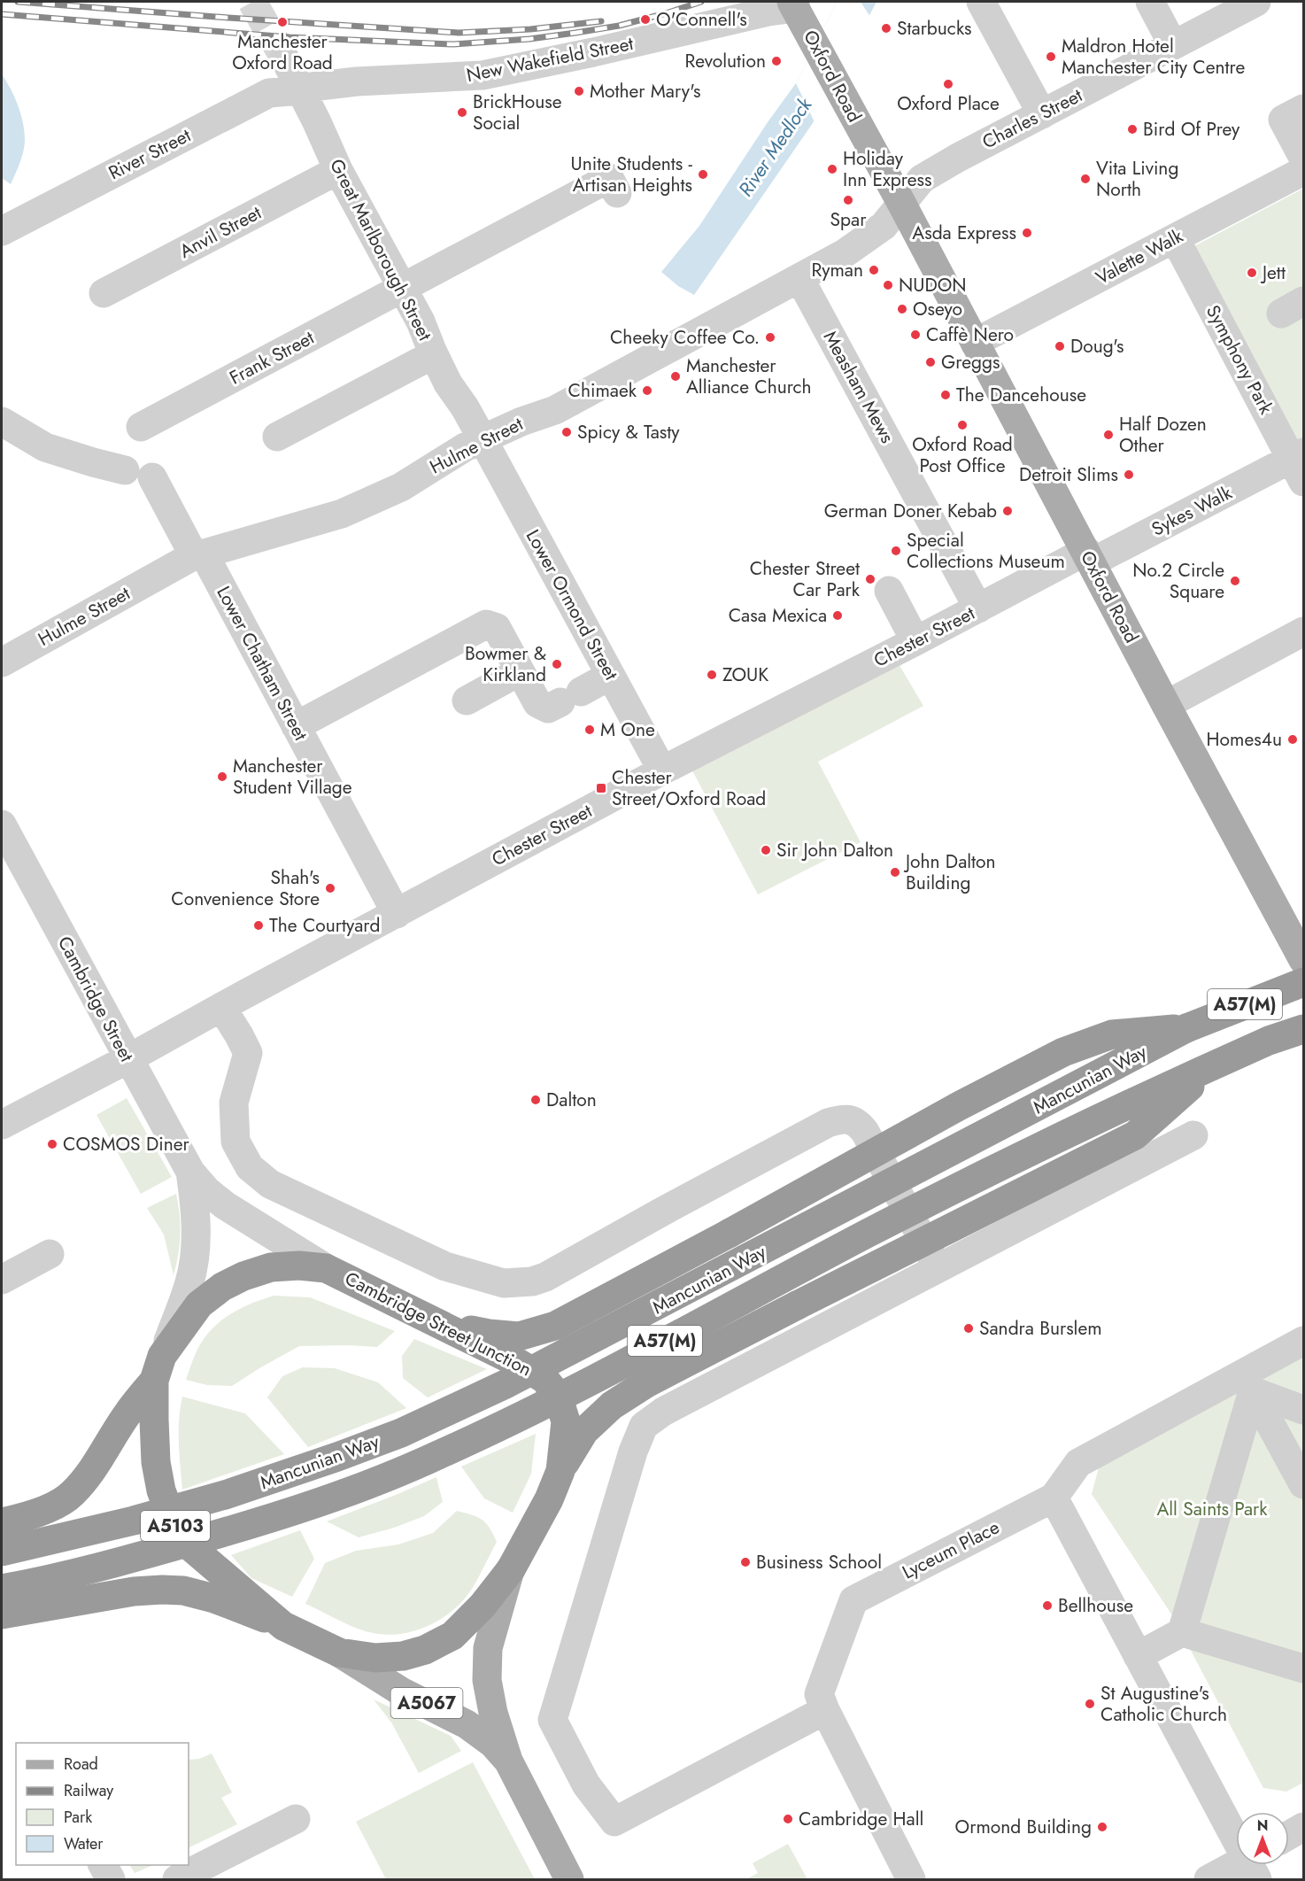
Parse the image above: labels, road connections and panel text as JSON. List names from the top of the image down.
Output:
{
  "streets": {
    "highway": [
      "A57(M)",
      "Mancunian Way",
      "Cambridge Street Junction",
      "A5103"
    ],
    "main road": ["Oxford Road", "A5067"],
    "street": [
      "New Wakefield Street",
      "Charles Street",
      "River Street",
      "Anvil Street",
      "Great Marlborough Street",
      "Valette Walk",
      "Frank Street",
      "Symphony Park",
      "Measham Mews",
      "Hulme Street",
      "Sykes Walk",
      "Lower Ormond Street",
      "Chester Street",
      "Lower Chatham Street",
      "Cambridge Street",
      "Lyceum Place"
    ]
  },
  "crossings": [
    ["New Wakefield Street", "Oxford Road"],
    ["New Wakefield Street", "River Street"],
    ["New Wakefield Street", "Great Marlborough Street"],
    ["Oxford Road", "Charles Street"],
    ["Oxford Road", "Valette Walk"],
    ["Oxford Road", "Hulme Street"],
    ["Oxford Road", "Sykes Walk"],
    ["Oxford Road", "Chester Street"],
    ["Charles Street", "Hulme Street"],
    ["River Street", "Great Marlborough Street"],
    ["Anvil Street", "Great Marlborough Street"],
    ["Great Marlborough Street", "Frank Street"],
    ["Great Marlborough Street", "Hulme Street"],
    ["Great Marlborough Street", "Lower Ormond Street"],
    ["Valette Walk", "Symphony Park"],
    ["Symphony Park", "Sykes Walk"],
    ["Measham Mews", "Hulme Street"],
    ["Measham Mews", "Chester Street"],
    ["Hulme Street", "Lower Ormond Street"],
    ["Hulme Street", "Lower Chatham Street"],
    ["Sykes Walk", "Chester Street"],
    ["Lower Ormond Street", "Chester Street"],
    ["Chester Street", "Lower Chatham Street"],
    ["Chester Street", "Cambridge Street"],
    ["Cambridge Street", "Cambridge Street Junction"],
    ["Cambridge Street", "A5103"],
    ["A57(M)", "Mancunian Way"],
    ["A57(M)", "Cambridge Street Junction"],
    ["Cambridge Street Junction", "A5103"],
    ["Cambridge Street Junction", "A5067"]
  ],
  "water": ["River Medlock"],
  "parks": ["All Saints Park"],
  "places": {
    "other": [
      "O'Connell's",
      "Manchester Oxford Road",
      "Starbucks",
      "Maldron Hotel Manchester City Centre",
      "Revolution",
      "Oxford Place",
      "Mother Mary's",
      "BrickHouse Social",
      "Bird Of Prey",
      "Holiday Inn Express",
      "Unite Students - Artisan Heights",
      "Vita Living North",
      "Spar",
      "Asda Express",
      "Ryman",
      "Jett",
      "NUDON",
      "Oseyo",
      "Caffè Nero",
      "Cheeky Coffee Co.",
      "Doug's",
      "Greggs",
      "Manchester Alliance Church",
      "Chimaek",
      "The Dancehouse",
      "Oxford Road Post Office",
      "Spicy & Tasty",
      "Half Dozen Other",
      "Detroit Slims",
      "German Doner Kebab",
      "Special Collections Museum",
      "Chester Street Car Park",
      "No.2 Circle Square",
      "Casa Mexica",
      "Bowmer & Kirkland",
      "ZOUK",
      "M One",
      "Homes4u",
      "Manchester Student Village",
      "Sir John Dalton",
      "John Dalton Building",
      "Shah's Convenience Store",
      "The Courtyard",
      "Dalton",
      "COSMOS Diner",
      "Sandra Burslem",
      "Business School",
      "Bellhouse",
      "St Augustine's Catholic Church",
      "Cambridge Hall",
      "Ormond Building"
    ],
    "transit": ["Chester Street/Oxford Road"]
  },
  "legend": [
    "Road",
    "Railway",
    "Park",
    "Water"
  ],
  "north": "top"
}
